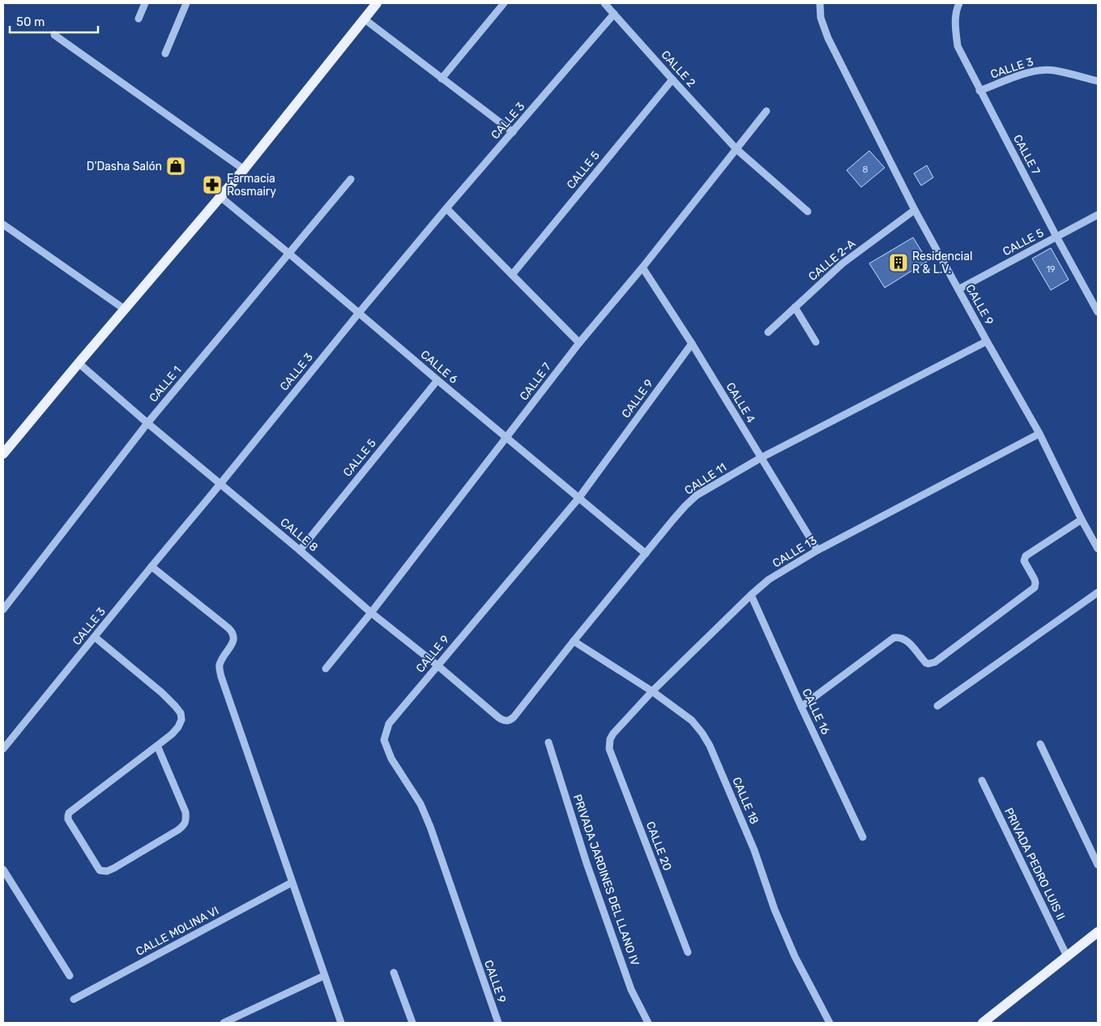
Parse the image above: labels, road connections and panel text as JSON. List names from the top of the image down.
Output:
{
  "streets": {
    "street": [
      "CALLE 3",
      "CALLE 2",
      "CALLE 7",
      "CALLE 5",
      "CALLE 2-A",
      "CALLE 9",
      "CALLE 6",
      "CALLE 1",
      "CALLE 4",
      "CALLE 11",
      "CALLE 8",
      "CALLE 13",
      "CALLE 16",
      "CALLE 18",
      "CALLE 20",
      "PRIVADA PEDRO LUIS II",
      "PRIVADA JARDINES DEL LLANO IV",
      "CALLE MOLINA VI"
    ]
  },
  "crossings": [
    ["CALLE 3", "CALLE 2"],
    ["CALLE 3", "CALLE 7"],
    ["CALLE 3", "CALLE 6"],
    ["CALLE 3", "CALLE 8"],
    ["CALLE 2", "CALLE 7"],
    ["CALLE 2", "CALLE 5"],
    ["CALLE 7", "CALLE 5"],
    ["CALLE 7", "CALLE 6"],
    ["CALLE 7", "CALLE 4"],
    ["CALLE 7", "CALLE 8"],
    ["CALLE 5", "CALLE 9"],
    ["CALLE 5", "CALLE 6"],
    ["CALLE 5", "CALLE 8"],
    ["CALLE 2-A", "CALLE 9"],
    ["CALLE 9", "CALLE 6"],
    ["CALLE 9", "CALLE 4"],
    ["CALLE 9", "CALLE 11"],
    ["CALLE 9", "CALLE 8"],
    ["CALLE 9", "CALLE 13"],
    ["CALLE 6", "CALLE 1"],
    ["CALLE 6", "CALLE 11"],
    ["CALLE 1", "CALLE 8"],
    ["CALLE 4", "CALLE 11"],
    ["CALLE 4", "CALLE 13"],
    ["CALLE 11", "CALLE 8"],
    ["CALLE 11", "CALLE 18"],
    ["CALLE 13", "CALLE 16"],
    ["CALLE 13", "CALLE 18"],
    ["CALLE 13", "CALLE 20"]
  ],
  "places": {
    "shop": ["D'Dasha Salón"],
    "pharmacy": ["Farmacia Rosmairy"],
    "building": ["Residencial R & L.V."]
  },
  "house_numbers": ["8", "19"],
  "scale_bar": "50 m"
}
